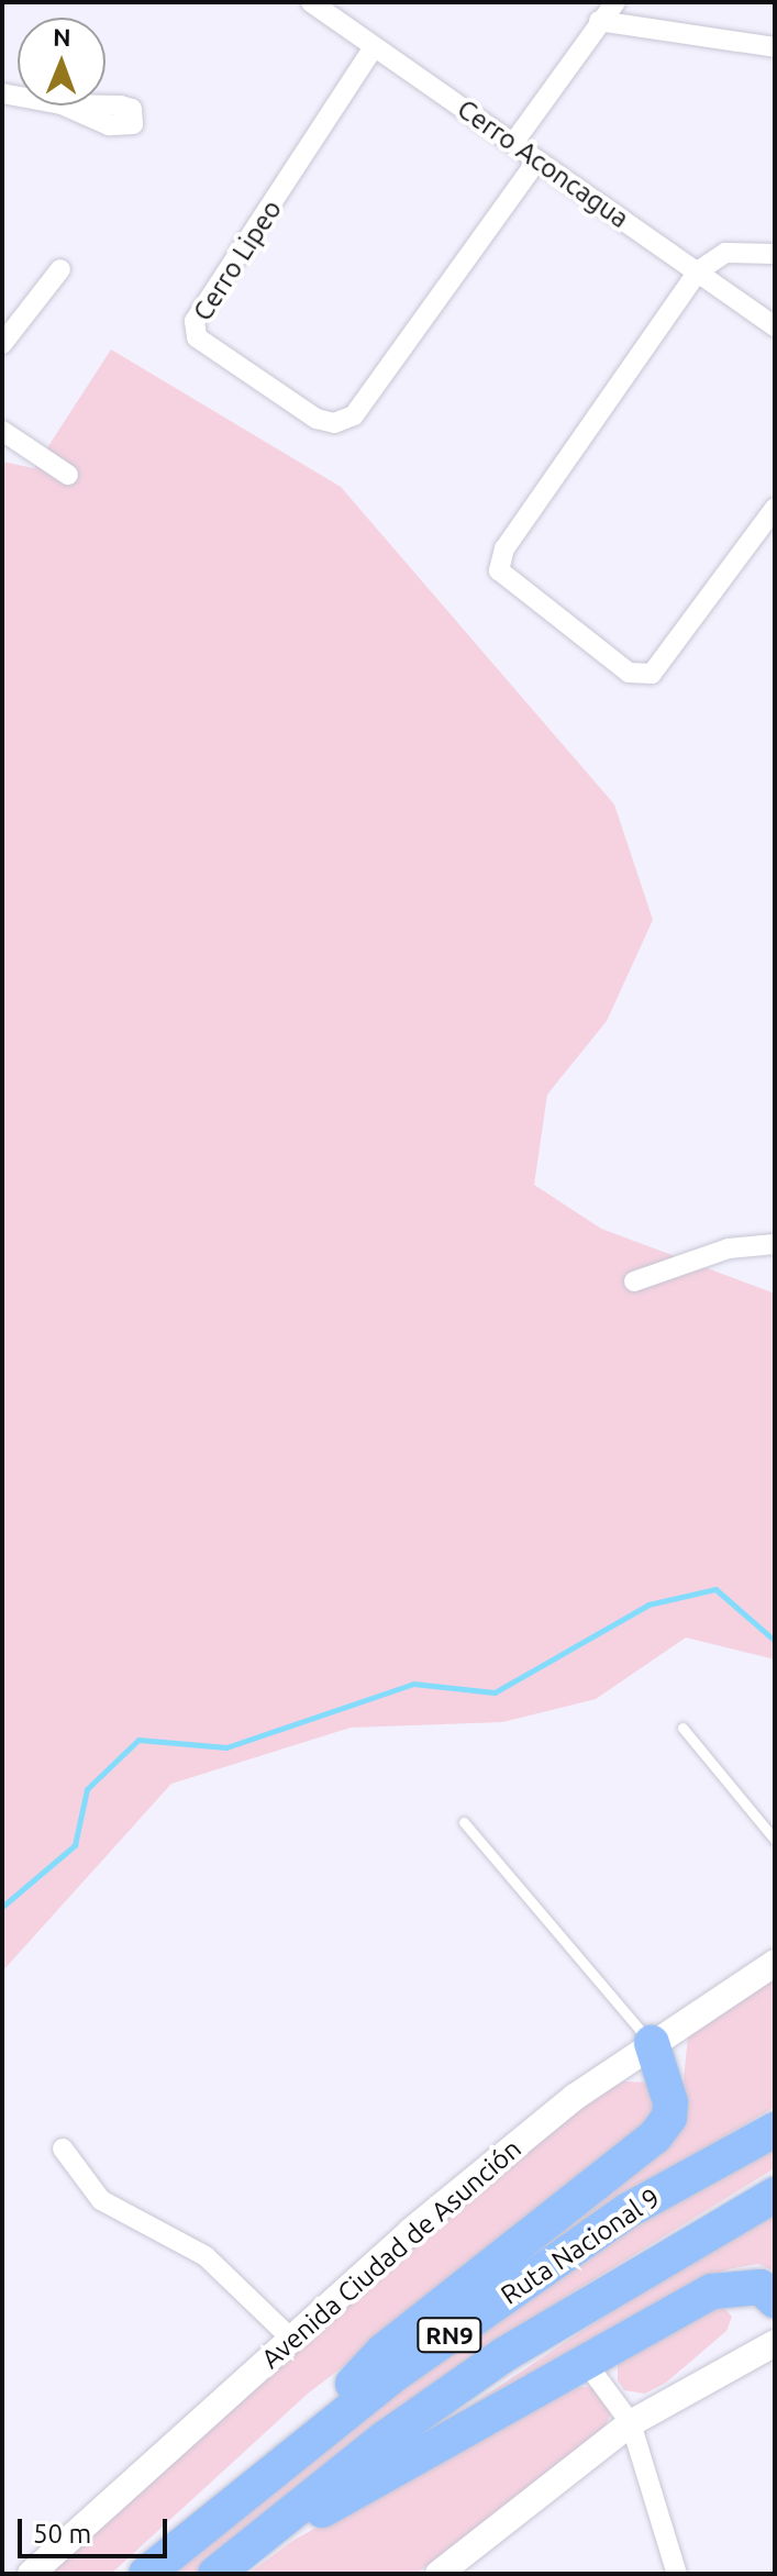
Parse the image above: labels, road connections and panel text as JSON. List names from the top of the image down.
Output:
{
  "streets": {
    "highway": ["Ruta Nacional 9", "RN9"],
    "street": ["Cerro Aconcagua", "Cerro Lipeo", "Avenida Ciudad de Asunción"]
  },
  "crossings": [
    ["Cerro Aconcagua", "Cerro Lipeo"]
  ],
  "scale_bar": "50 m",
  "north": "top"
}
